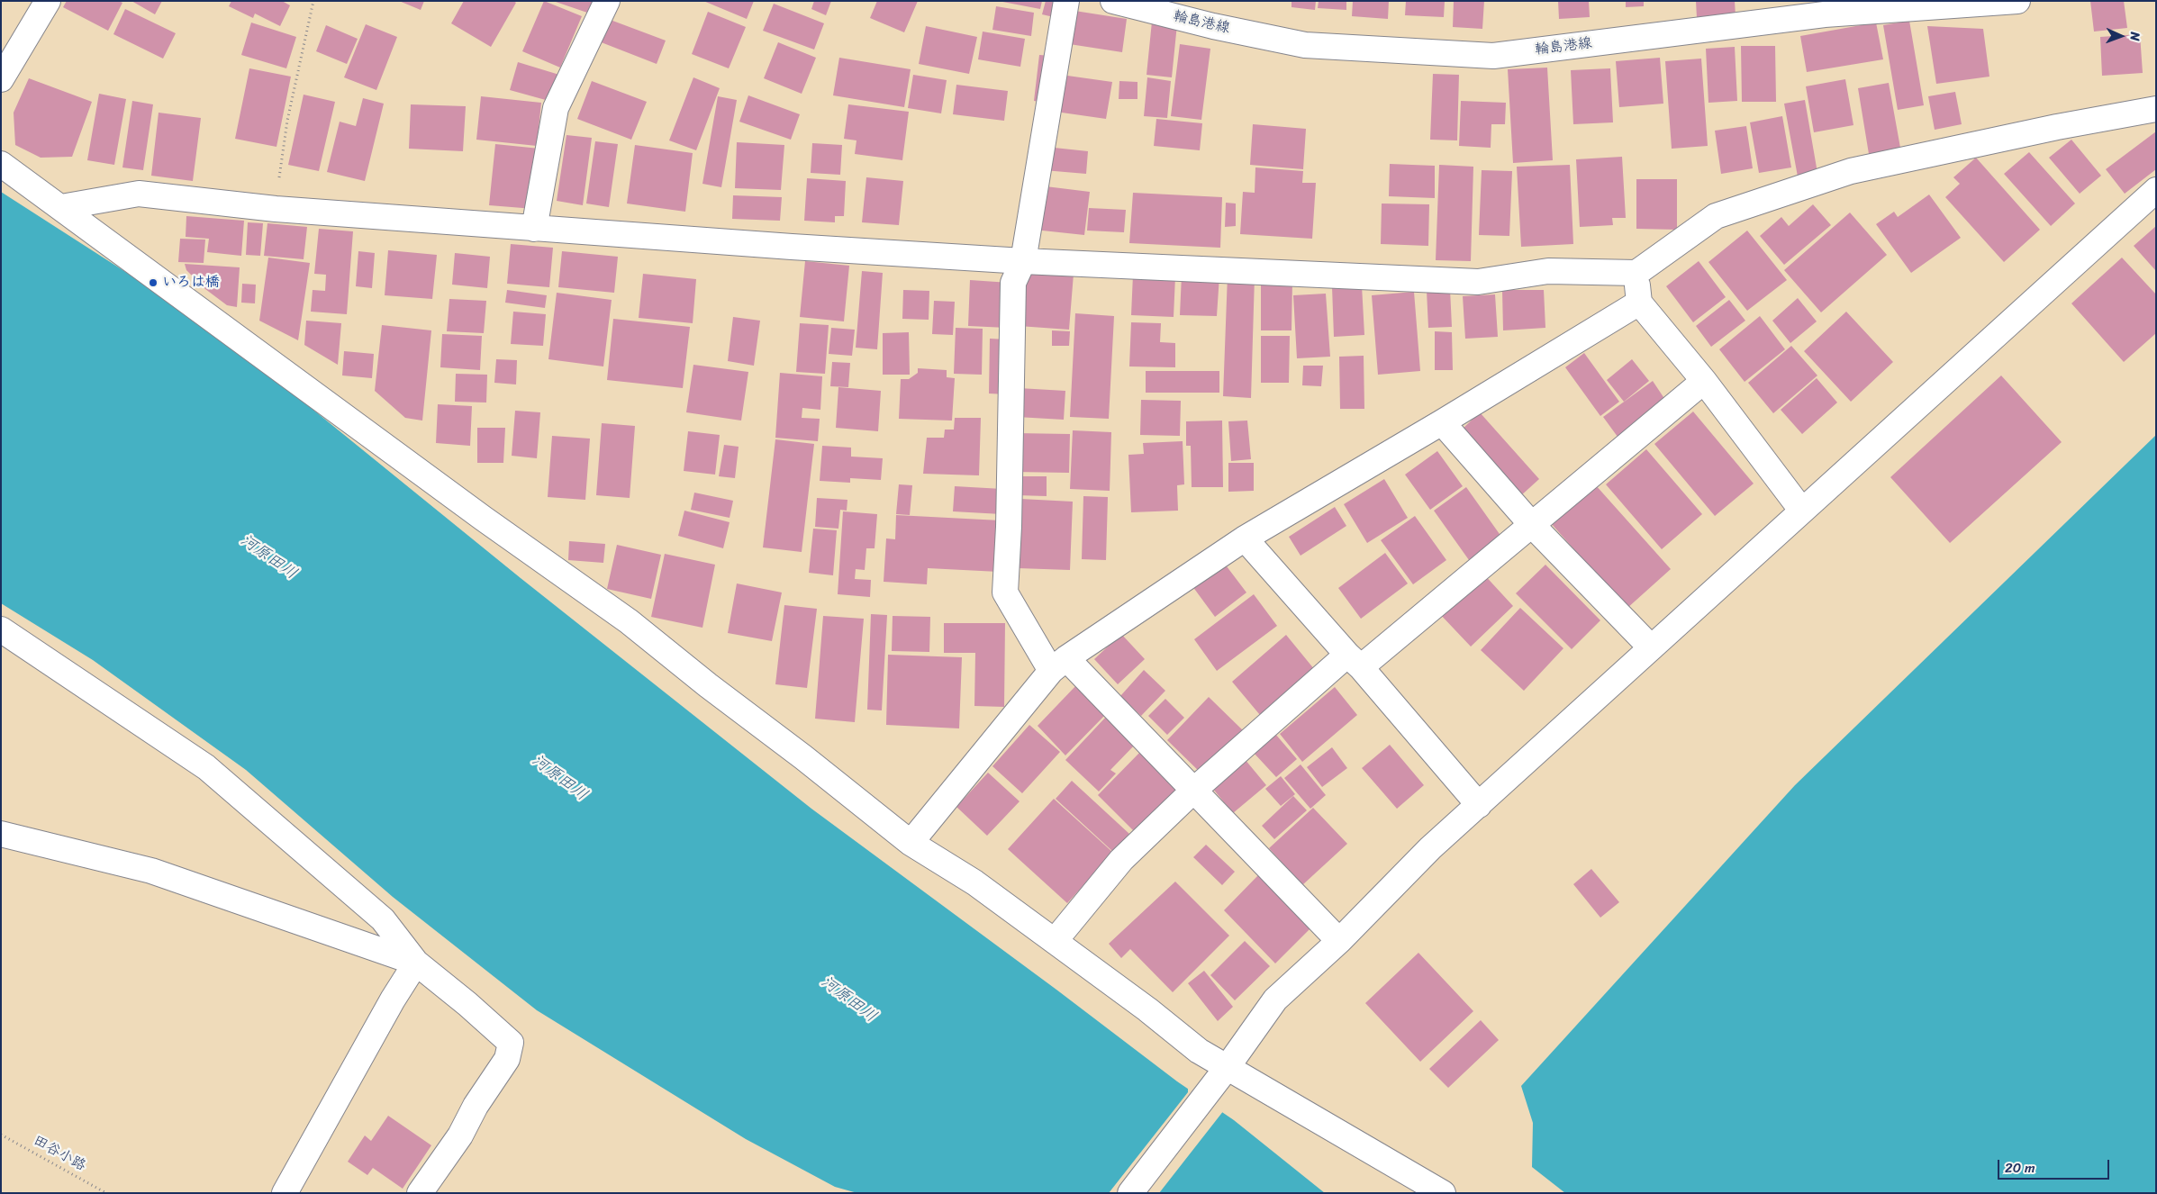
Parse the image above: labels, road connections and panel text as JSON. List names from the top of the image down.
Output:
{
  "streets": {
    "street": ["輪島港線"],
    "path": ["田谷小路"]
  },
  "water": ["河原田川"],
  "places": ["いろは橋"],
  "scale_bar": "20 m",
  "north": "right"
}
